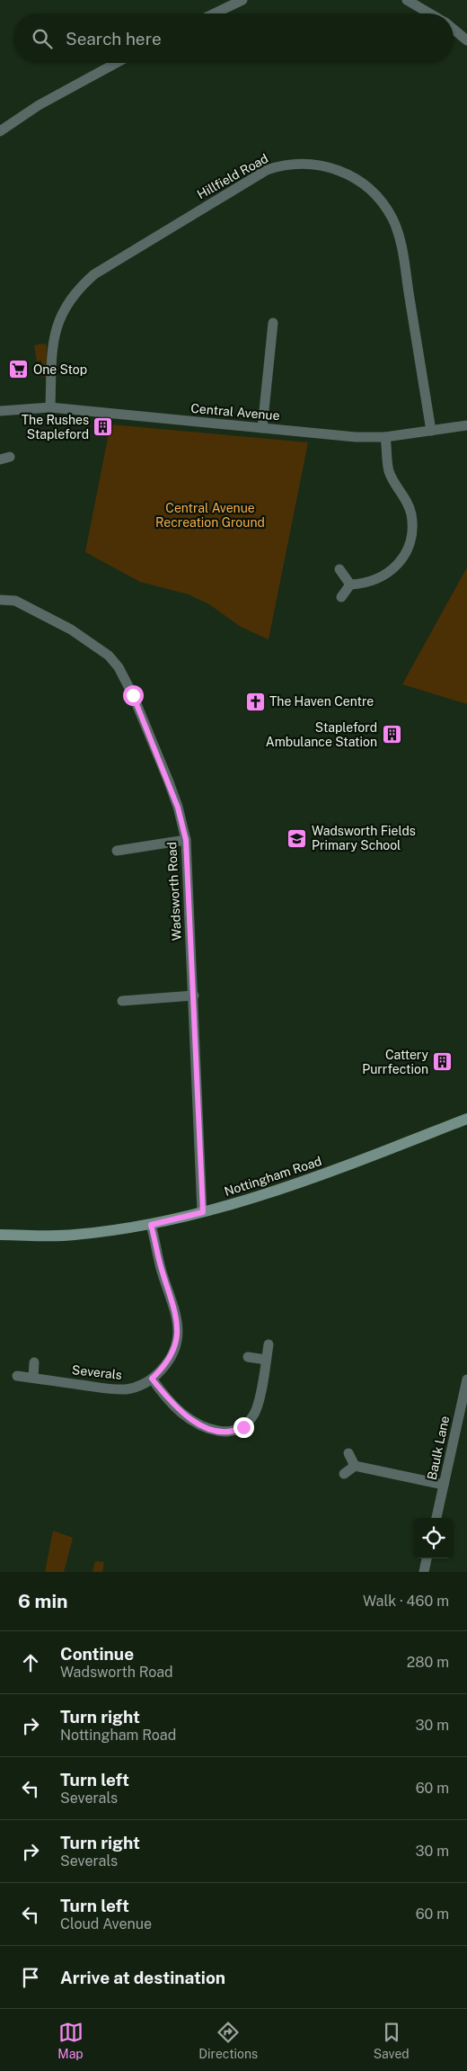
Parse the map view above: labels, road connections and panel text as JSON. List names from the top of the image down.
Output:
{
  "streets": {
    "main road": ["Nottingham Road"],
    "street": [
      "Hillfield Road",
      "Central Avenue",
      "Wadsworth Road",
      "Severals",
      "Baulk Lane"
    ]
  },
  "crossings": [
    ["Hillfield Road", "Central Avenue"],
    ["Wadsworth Road", "Nottingham Road"],
    ["Nottingham Road", "Severals"]
  ],
  "parks": ["Central Avenue Recreation Ground"],
  "places": {
    "supermarket": ["One Stop"],
    "building": ["The Rushes Stapleford", "Stapleford Ambulance Station", "Cattery Purrfection"],
    "church": ["The Haven Centre"],
    "school or university": ["Wadsworth Fields Primary School"]
  },
  "page": {
    "search": "Search here",
    "heading": ["6 min", "Walk · 460 m"],
    "list": [
      ["Continue", "Wadsworth Road", "280 m"],
      ["Turn right", "Nottingham Road", "30 m"],
      ["Turn left", "Severals", "60 m"],
      ["Turn right", "Severals", "30 m"],
      ["Turn left", "Cloud Avenue", "60 m"],
      "Arrive at destination"
    ],
    "nav": ["Map", "Directions", "Saved"]
  }
}
